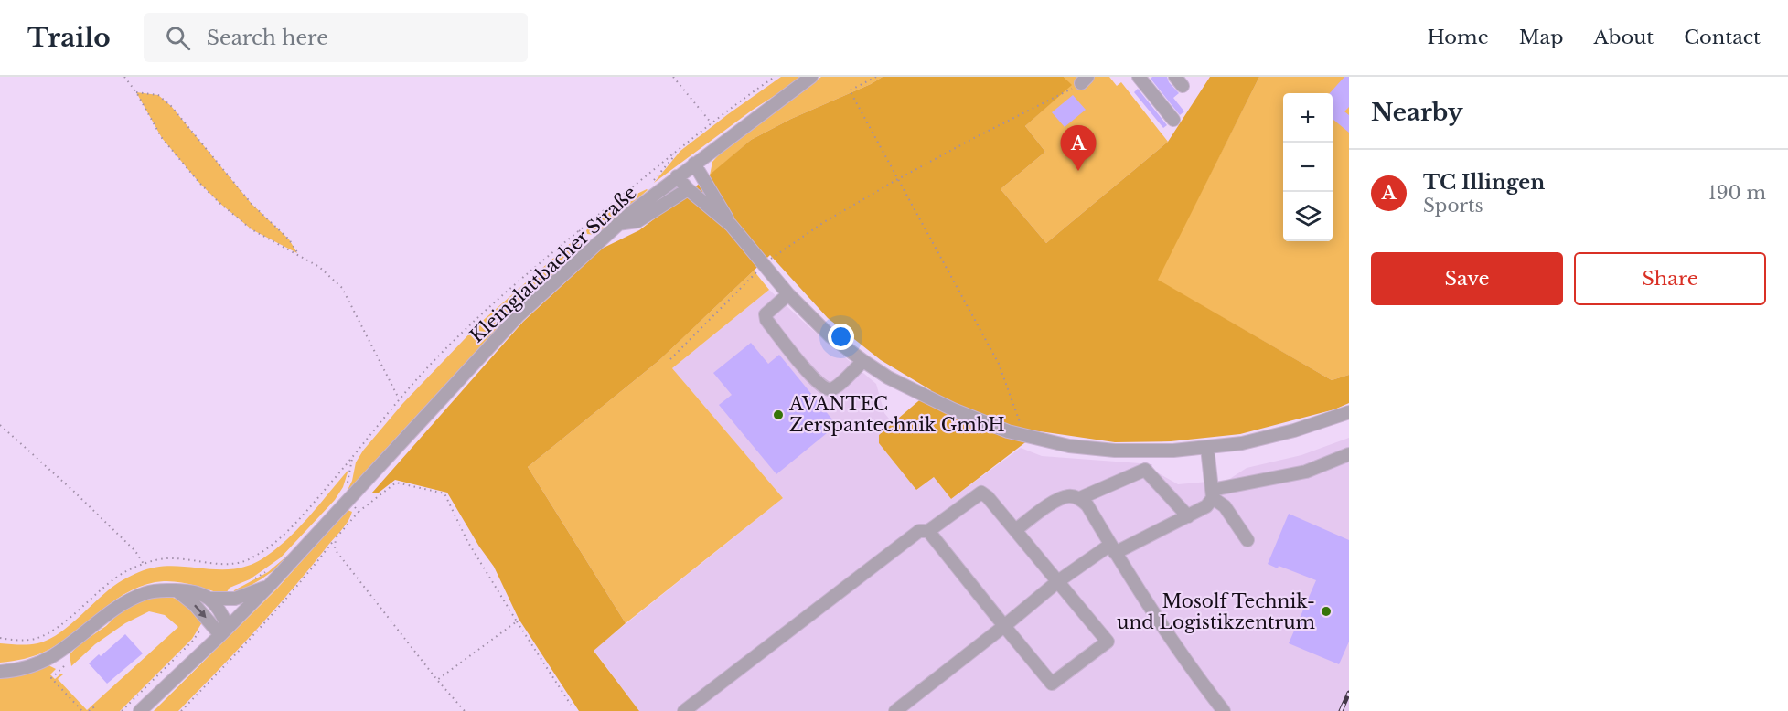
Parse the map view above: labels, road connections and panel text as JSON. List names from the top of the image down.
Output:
{
  "streets": {
    "street": ["Kleinglattbacher Straße"]
  },
  "places": ["AVANTEC Zerspantechnik GmbH", "Mosolf Technik- und Logistikzentrum"],
  "page": {
    "header": "Trailo",
    "search": "Search here",
    "nav": [
      "Home",
      "Map",
      "About",
      "Contact"
    ],
    "heading": "Nearby",
    "map_buttons": ["+", "−"],
    "pins": "A",
    "list": [
      {
        "mark": "A",
        "name": "TC Illingen",
        "note": "Sports",
        "value": "190 m"
      }
    ],
    "buttons": ["Save", "Share"]
  }
}
